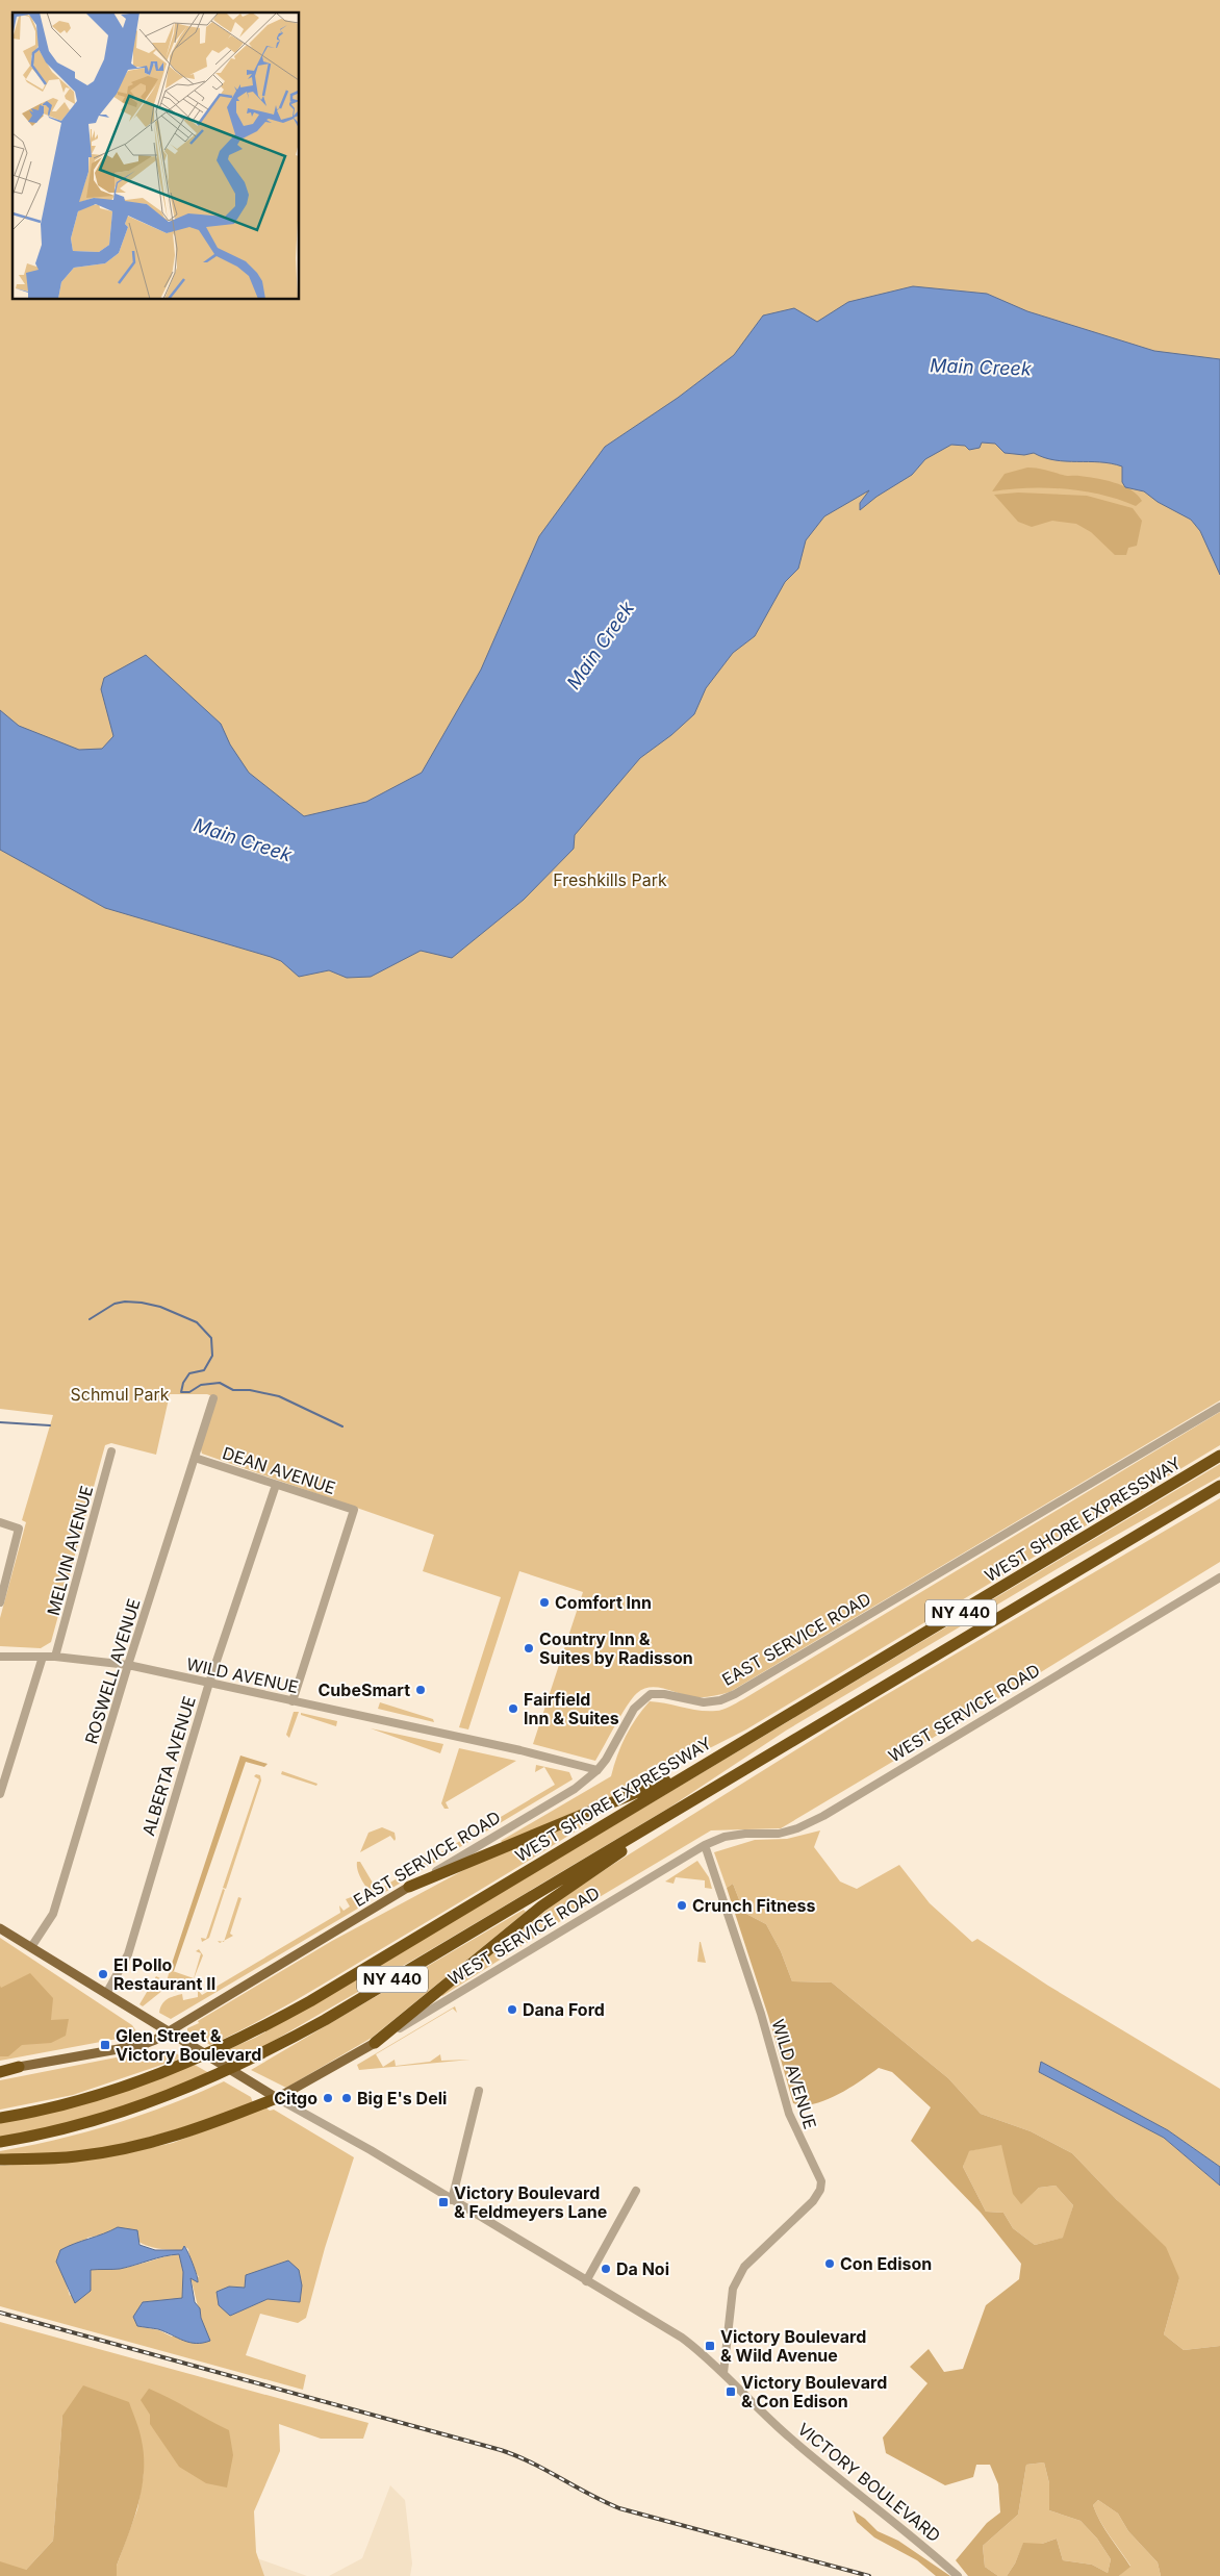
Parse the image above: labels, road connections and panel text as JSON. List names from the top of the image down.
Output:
{
  "streets": {
    "highway": ["WEST SHORE EXPRESSWAY", "NY 440"],
    "main road": ["EAST SERVICE ROAD", "WEST SERVICE ROAD", "VICTORY BOULEVARD"],
    "street": [
      "DEAN AVENUE",
      "MELVIN AVENUE",
      "ROSWELL AVENUE",
      "WILD AVENUE",
      "ALBERTA AVENUE"
    ]
  },
  "crossings": [
    ["DEAN AVENUE", "ROSWELL AVENUE"],
    ["DEAN AVENUE", "WILD AVENUE"],
    ["DEAN AVENUE", "ALBERTA AVENUE"],
    ["MELVIN AVENUE", "WILD AVENUE"],
    ["EAST SERVICE ROAD", "WILD AVENUE"],
    ["EAST SERVICE ROAD", "VICTORY BOULEVARD"],
    ["ROSWELL AVENUE", "WILD AVENUE"],
    ["ROSWELL AVENUE", "VICTORY BOULEVARD"],
    ["WILD AVENUE", "WEST SERVICE ROAD"],
    ["WILD AVENUE", "ALBERTA AVENUE"],
    ["WILD AVENUE", "VICTORY BOULEVARD"],
    ["WEST SERVICE ROAD", "VICTORY BOULEVARD"],
    ["ALBERTA AVENUE", "VICTORY BOULEVARD"]
  ],
  "water": ["Main Creek"],
  "parks": ["Freshkills Park", "Schmul Park"],
  "places": {
    "other": [
      "Comfort Inn",
      "Country Inn & Suites by Radisson",
      "CubeSmart",
      "Fairfield Inn & Suites",
      "Crunch Fitness",
      "El Pollo Restaurant II",
      "Dana Ford",
      "Citgo",
      "Big E's Deli",
      "Con Edison",
      "Da Noi"
    ],
    "transit": [
      "Glen Street & Victory Boulevard",
      "Victory Boulevard & Feldmeyers Lane",
      "Victory Boulevard & Wild Avenue",
      "Victory Boulevard & Con Edison"
    ]
  }
}
